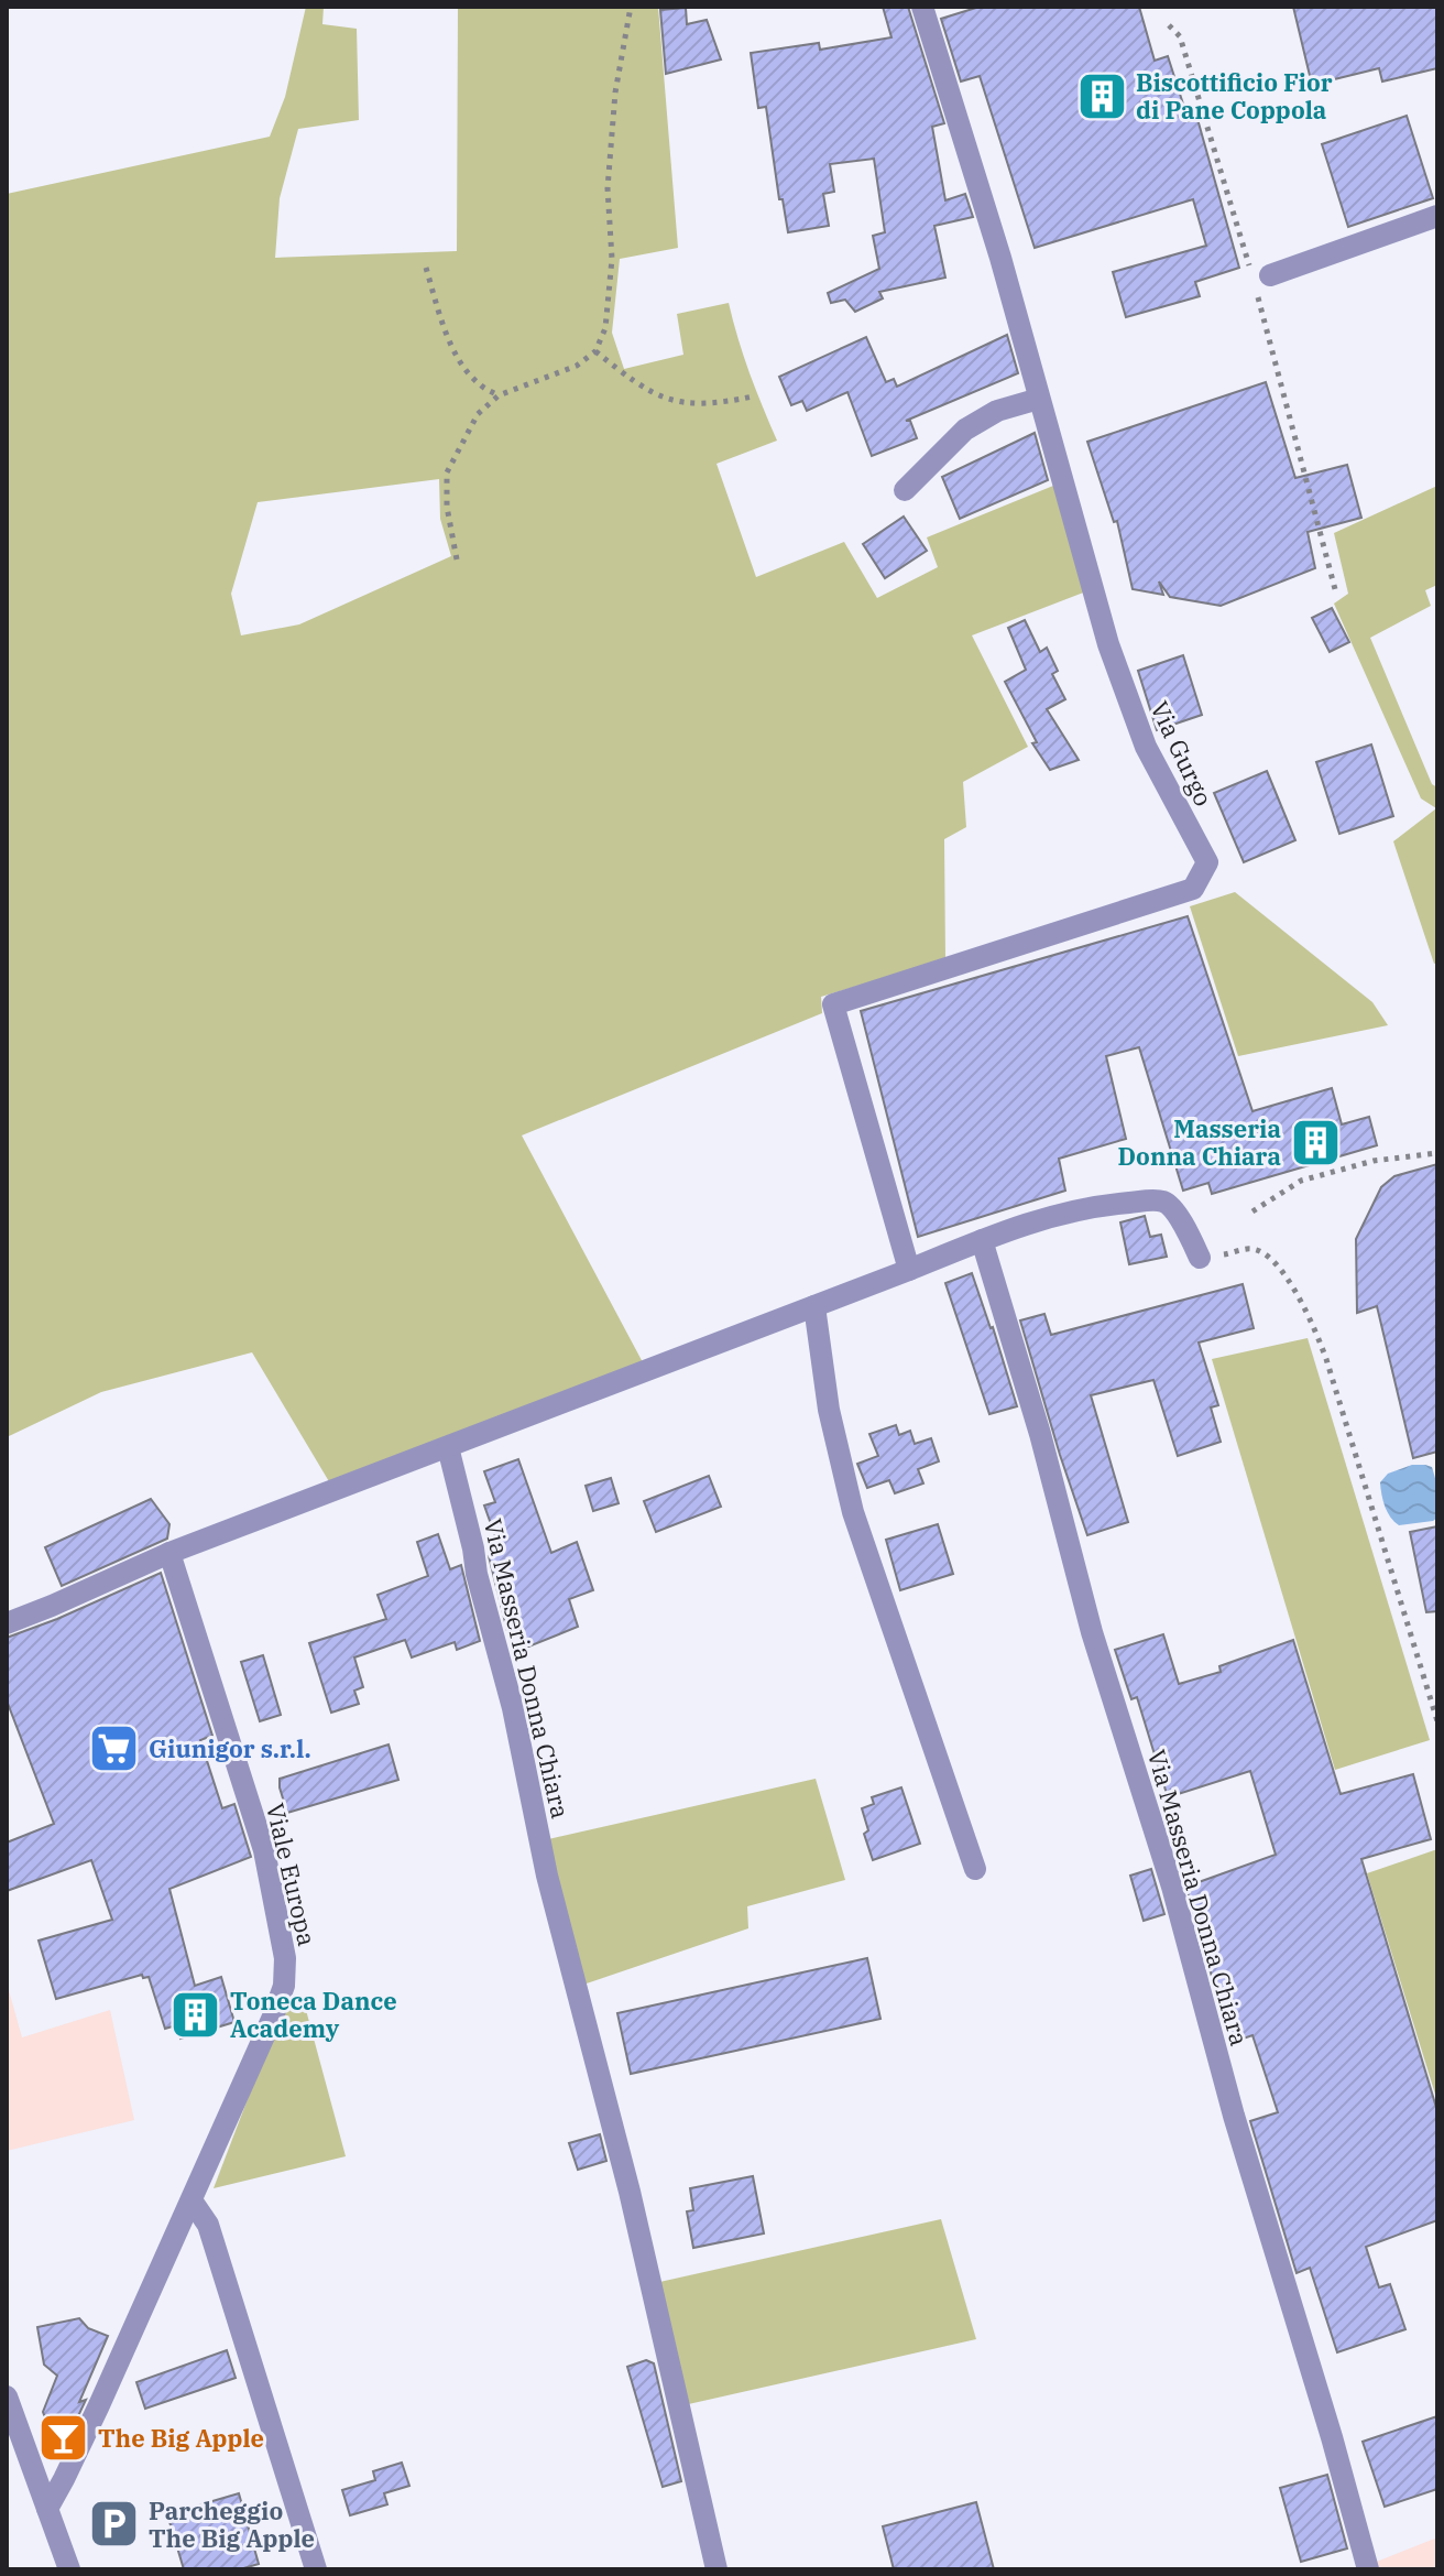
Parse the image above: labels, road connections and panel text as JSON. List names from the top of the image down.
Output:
{
  "streets": {
    "street": ["Via Gurgo", "Via Masseria Donna Chiara", "Viale Europa"]
  },
  "places": {
    "building": ["Biscottificio Fior di Pane Coppola", "Masseria Donna Chiara", "Toneca Dance Academy"],
    "supermarket": ["Giunigor s.r.l."],
    "bar": ["The Big Apple"],
    "parking": ["Parcheggio The Big Apple"]
  }
}
